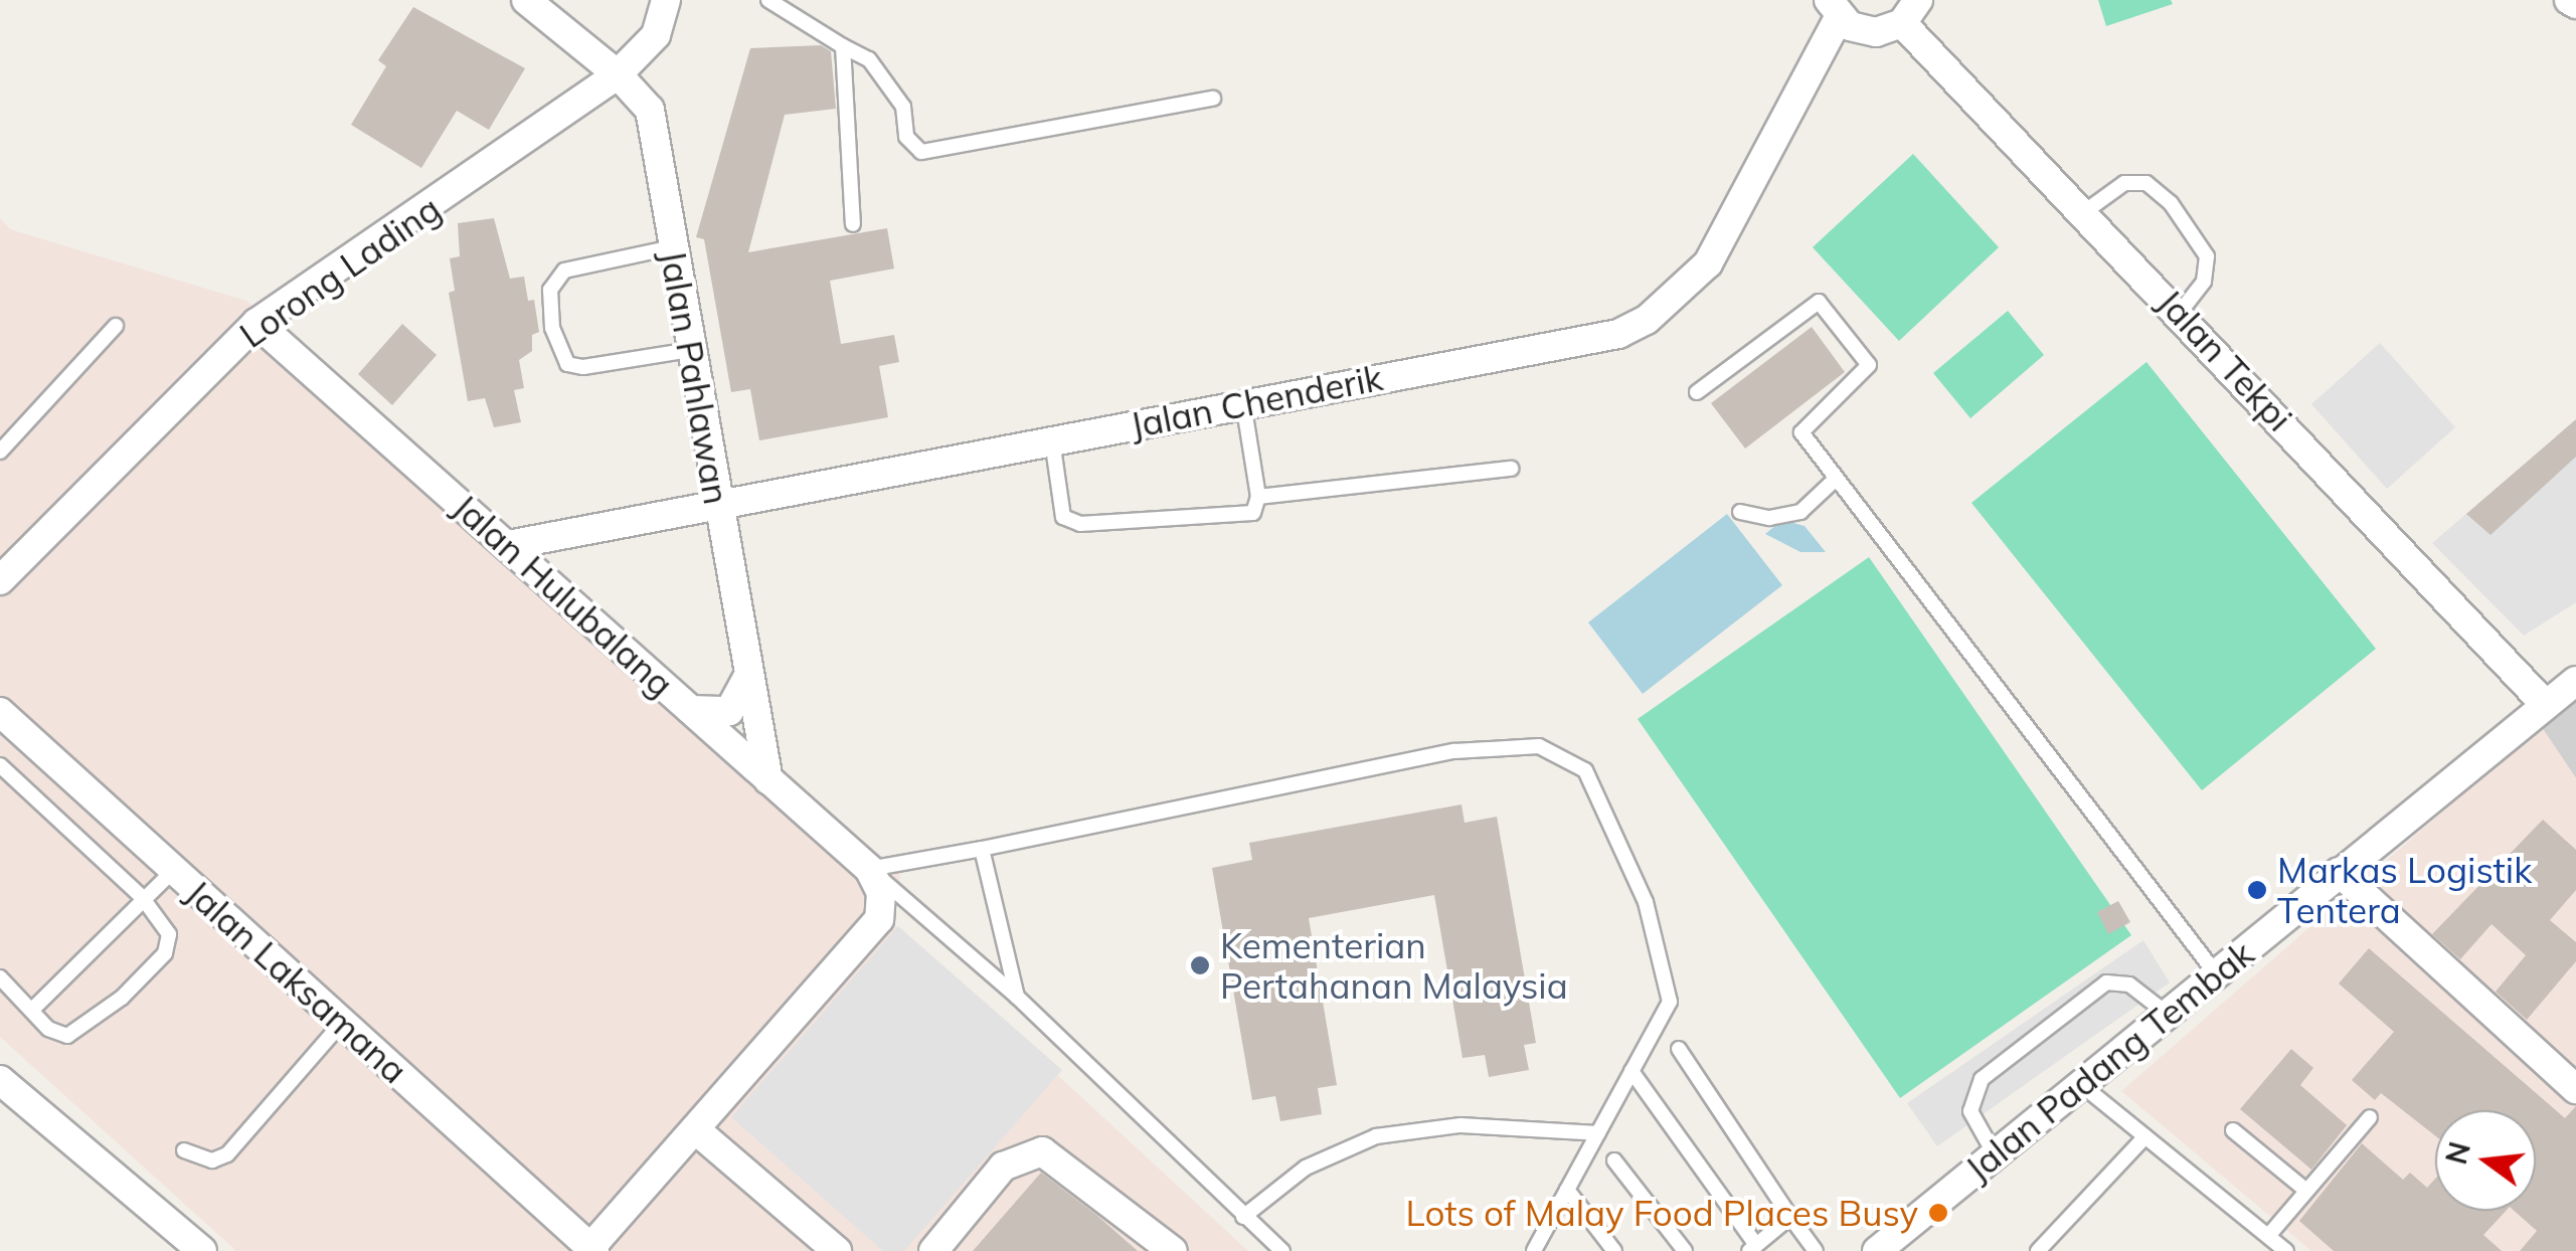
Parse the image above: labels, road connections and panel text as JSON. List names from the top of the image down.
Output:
{
  "streets": {
    "street": [
      "Lorong Lading",
      "Jalan Tekpi",
      "Jalan Pahlawan",
      "Jalan Chenderik",
      "Jalan Hulubalang",
      "Jalan Laksamana",
      "Jalan Padang Tembak"
    ]
  },
  "crossings": [
    ["Lorong Lading", "Jalan Pahlawan"],
    ["Lorong Lading", "Jalan Hulubalang"],
    ["Jalan Tekpi", "Jalan Padang Tembak"],
    ["Jalan Pahlawan", "Jalan Chenderik"],
    ["Jalan Pahlawan", "Jalan Hulubalang"],
    ["Jalan Chenderik", "Jalan Hulubalang"]
  ],
  "places": ["Markas Logistik Tentera", "Kementerian Pertahanan Malaysia", "Lots of Malay Food Places Busy"],
  "north": "left"
}
